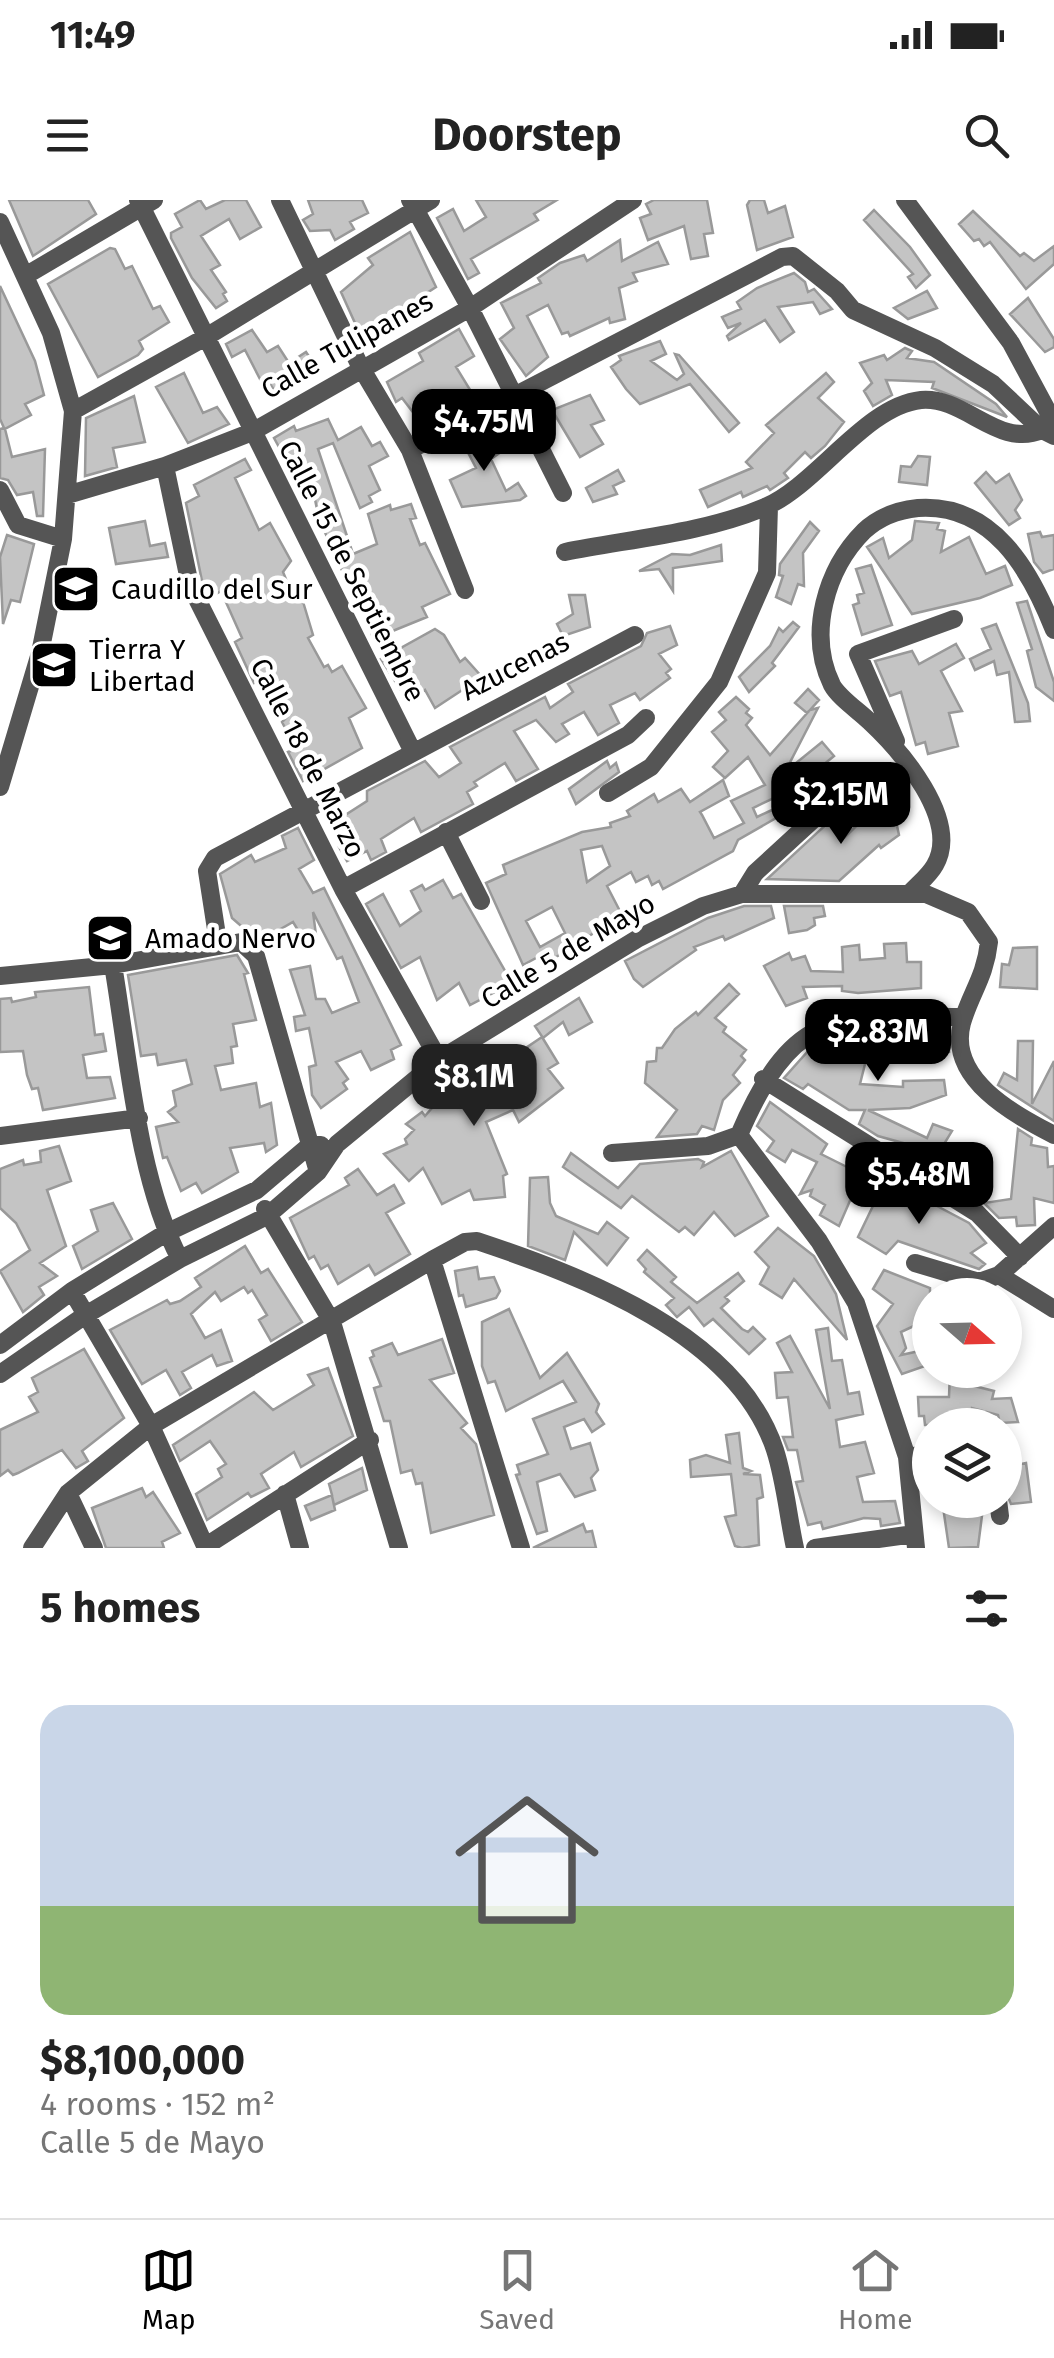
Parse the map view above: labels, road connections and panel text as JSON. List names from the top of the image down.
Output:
{
  "streets": {
    "street": [
      "Calle Tulipanes",
      "Calle 15 de Septiembre",
      "Azucenas",
      "Calle 18 de Marzo",
      "Calle 5 de Mayo"
    ]
  },
  "crossings": [
    ["Calle Tulipanes", "Calle 15 de Septiembre"],
    ["Calle Tulipanes", "Calle 18 de Marzo"],
    ["Calle 15 de Septiembre", "Azucenas"],
    ["Azucenas", "Calle 18 de Marzo"],
    ["Calle 18 de Marzo", "Calle 5 de Mayo"]
  ],
  "places": {
    "school or university": ["Caudillo del Sur", "Tierra Y Libertad", "Amado Nervo"]
  },
  "north": "right",
  "page": {
    "status": "11:49",
    "header": "Doorstep",
    "price": [
      "$4.75M",
      "$2.15M",
      "$2.83M",
      "$8.1M",
      "$5.48M"
    ],
    "heading": "5 homes",
    "list": [
      {
        "name": "$8,100,000",
        "note": "4 rooms · 152 m² · Calle 5 de Mayo"
      }
    ],
    "tabs": ["Map", "Saved", "Home"]
  }
}
